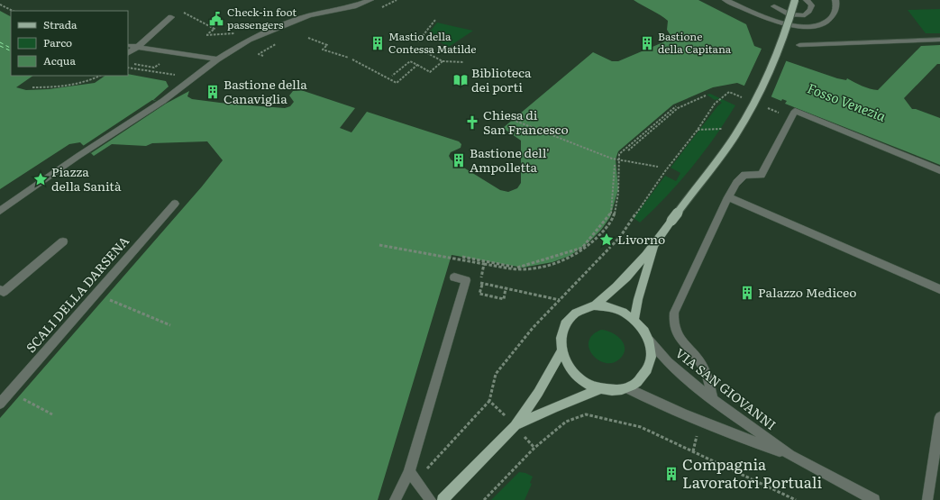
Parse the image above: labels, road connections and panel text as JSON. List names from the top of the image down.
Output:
{
  "streets": {
    "street": ["SCALI DELLA DARSENA", "VIA SAN GIOVANNI"]
  },
  "water": ["Fosso Venezia"],
  "places": {
    "public building": ["Check-in foot passengers"],
    "building": [
      "Mastio della Contessa Matilde",
      "Bastione della Capitana",
      "Bastione della Canaviglia",
      "Bastione dell' Ampolletta",
      "Palazzo Mediceo",
      "Compagnia Lavoratori Portuali"
    ],
    "library": ["Biblioteca dei porti"],
    "church": ["Chiesa di San Francesco"],
    "place": ["Piazza della Sanità", "Livorno"]
  },
  "legend": ["Strada", "Parco", "Acqua"]
}
